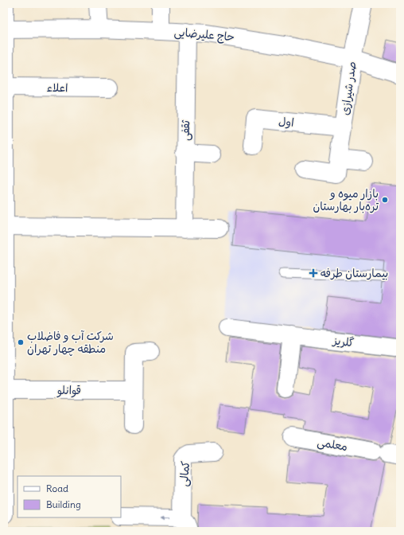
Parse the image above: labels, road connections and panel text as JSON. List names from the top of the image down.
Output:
{
  "streets": {
    "street": [
      "حاج علیرضایی",
      "اعلاء",
      "صدر شیرازی",
      "اول",
      "ثقفی",
      "گلریز",
      "قوانلو",
      "معلمی",
      "کمالی"
    ]
  },
  "crossings": [
    ["حاج علیرضایی", "صدر شیرازی"],
    ["حاج علیرضایی", "ثقفی"],
    ["صدر شیرازی", "اول"]
  ],
  "places": {
    "other": ["بازار میوه و تره‌بار بهارستان", "شرکت آب و فاضلاب منطقه چهار تهران"],
    "health": ["بیمارستان طرفه"]
  },
  "legend": ["Road", "Building"]
}
